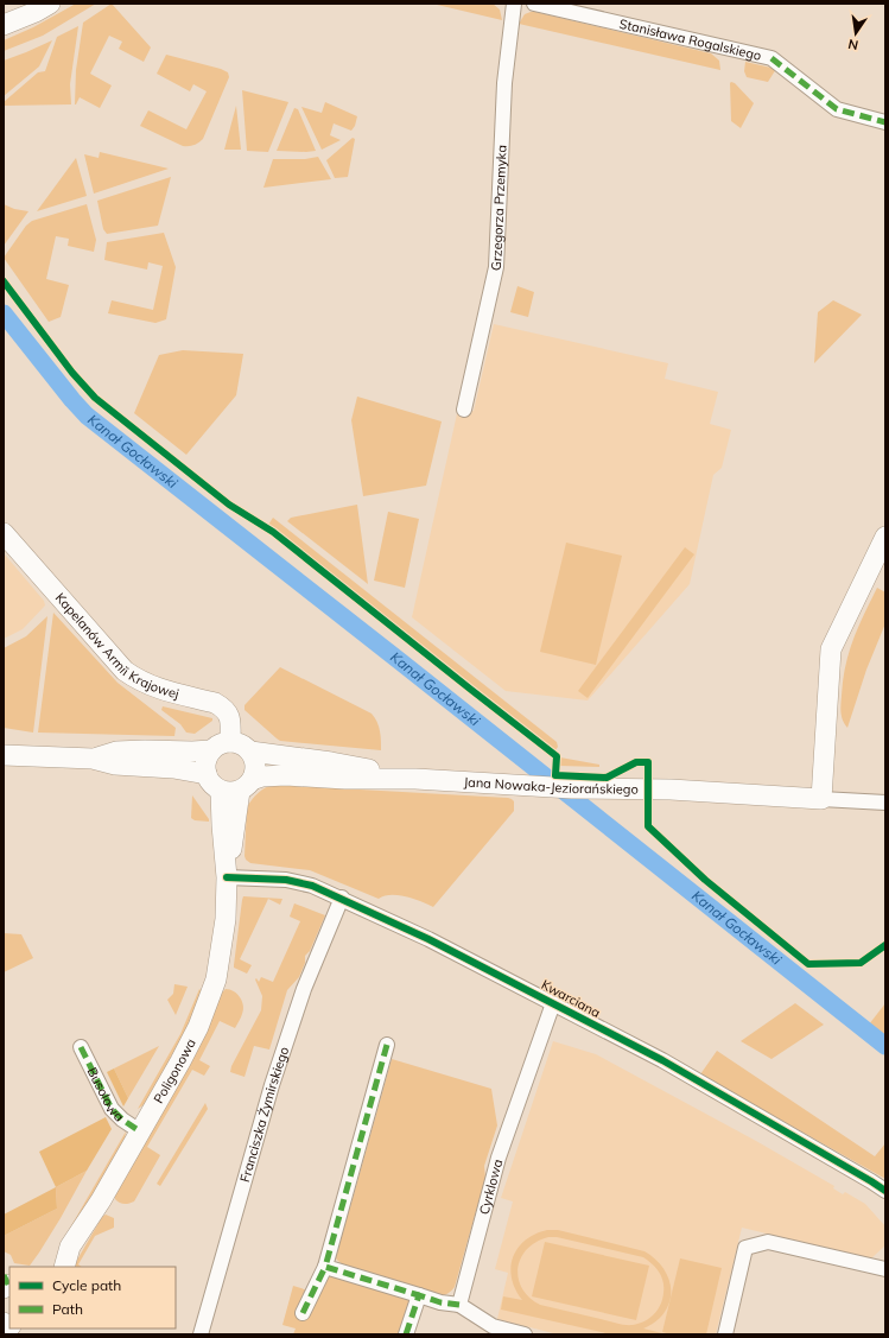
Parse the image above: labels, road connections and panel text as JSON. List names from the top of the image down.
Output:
{
  "streets": {
    "street": [
      "Stanisława Rogalskiego",
      "Grzegorza Przemyka",
      "Kapelanów Armii Krajowej",
      "Jana Nowaka-Jeziorańskiego",
      "Kwarciana",
      "Poligonowa",
      "Busolowa",
      "Franciszka Żymirskiego",
      "Cyrklowa"
    ]
  },
  "crossings": [
    ["Kapelanów Armii Krajowej", "Jana Nowaka-Jeziorańskiego"],
    ["Kapelanów Armii Krajowej", "Poligonowa"],
    ["Jana Nowaka-Jeziorańskiego", "Poligonowa"],
    ["Kwarciana", "Poligonowa"],
    ["Kwarciana", "Franciszka Żymirskiego"],
    ["Kwarciana", "Cyrklowa"],
    ["Poligonowa", "Busolowa"]
  ],
  "water": ["Kanał Gocławski"],
  "legend": ["Cycle path", "Path"],
  "north": "bottom"
}
